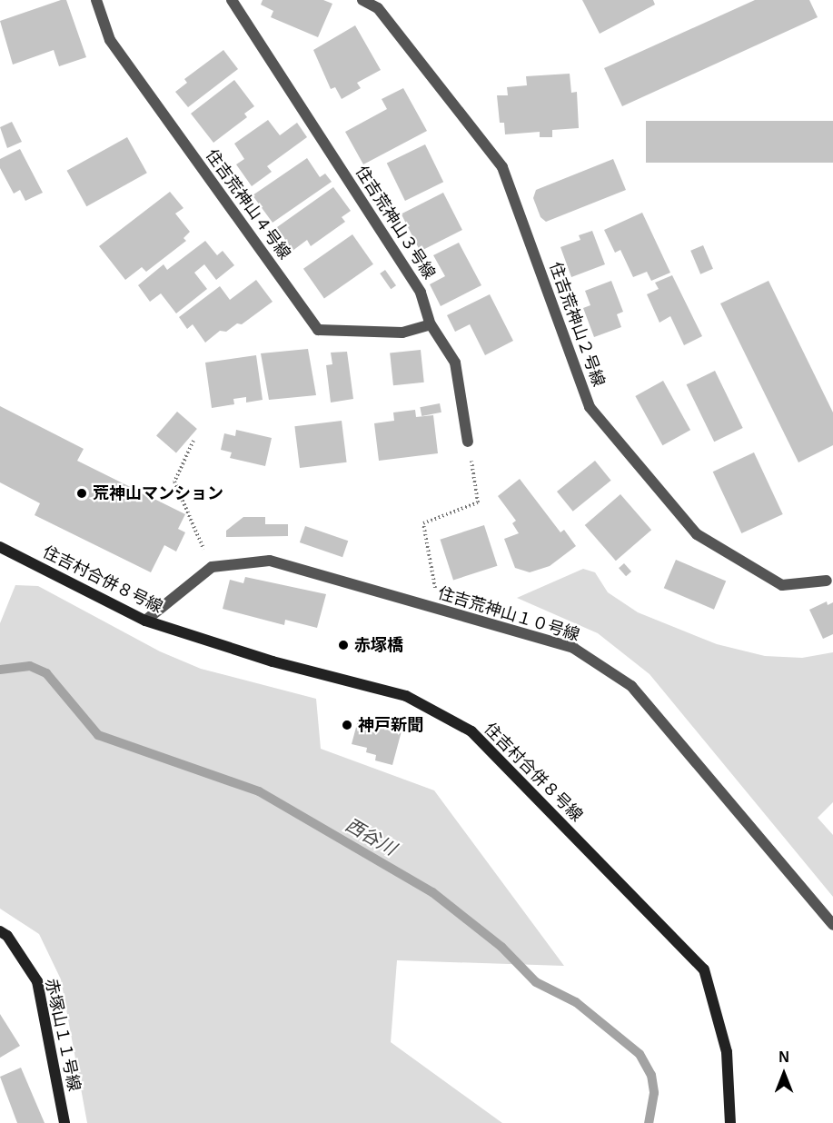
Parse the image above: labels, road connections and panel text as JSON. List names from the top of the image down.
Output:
{
  "streets": {
    "street": [
      "住吉荒神山４号線",
      "住吉荒神山３号線",
      "住吉荒神山２号線",
      "住吉村合併８号線",
      "住吉荒神山１０号線",
      "赤塚山１１号線"
    ]
  },
  "crossings": [
    ["住吉荒神山４号線", "住吉荒神山３号線"]
  ],
  "water": ["西谷川"],
  "places": ["荒神山マンション", "赤塚橋", "神戸新聞"],
  "north": "top"
}
